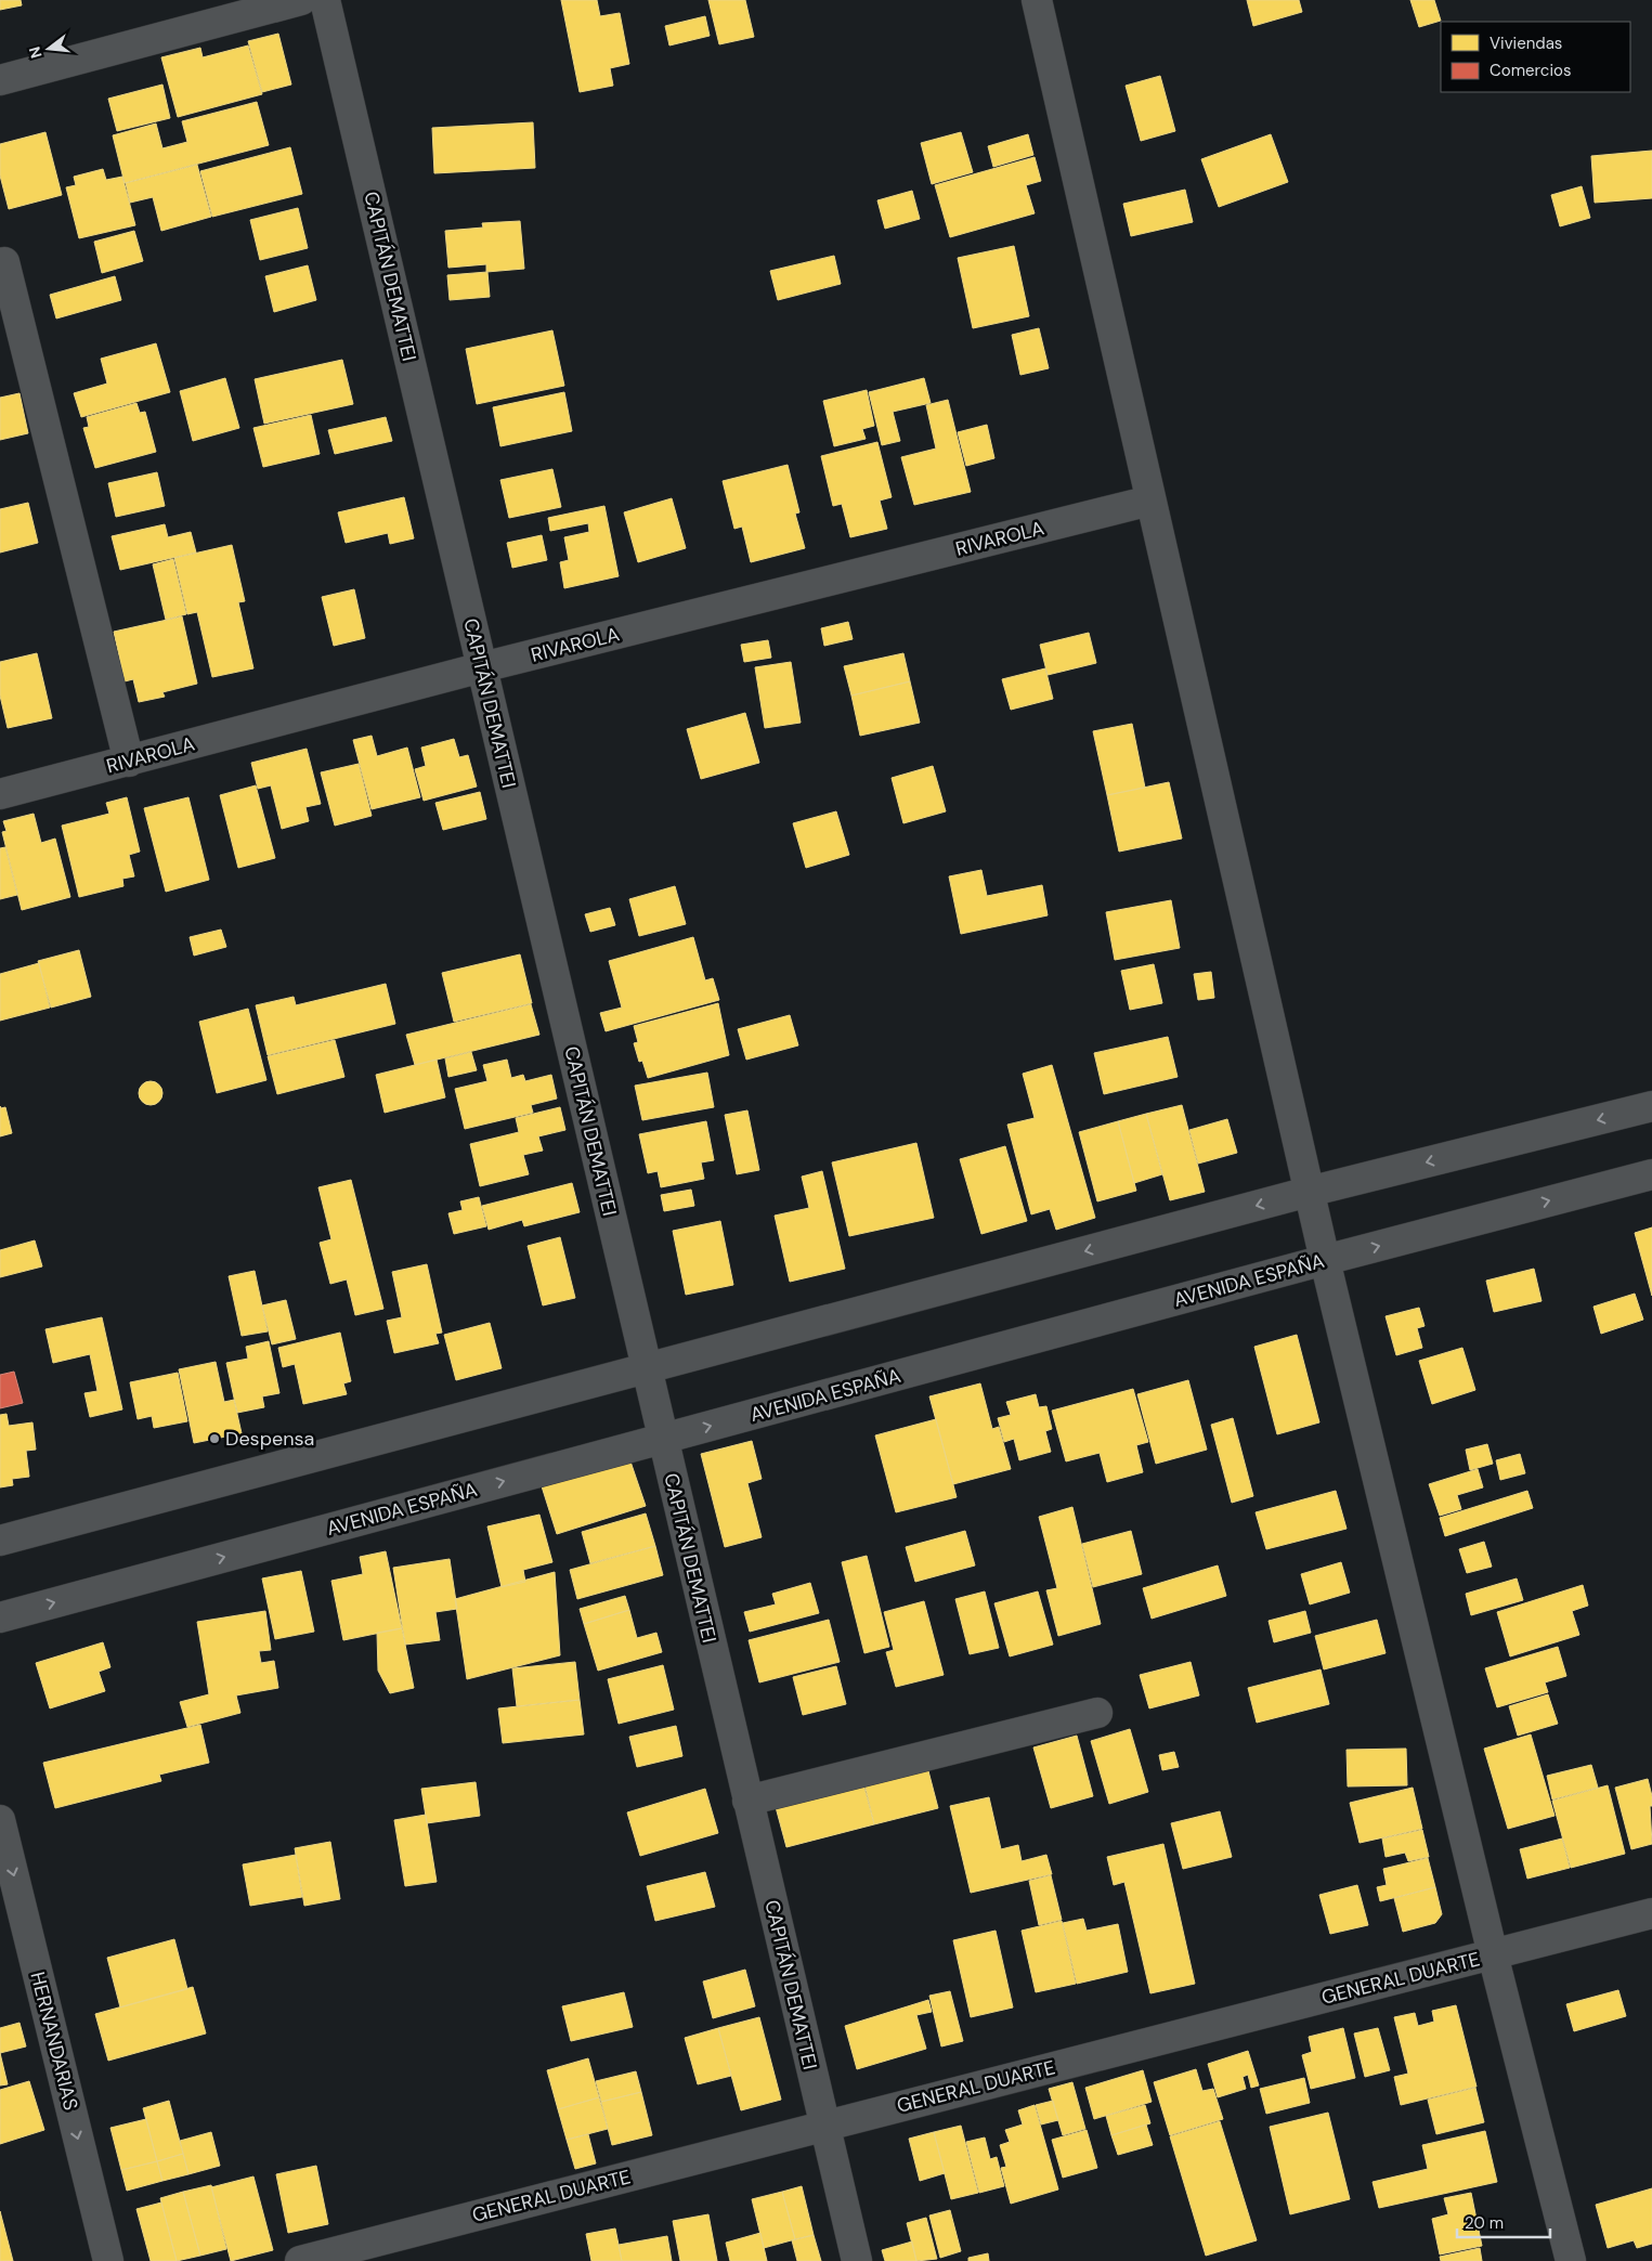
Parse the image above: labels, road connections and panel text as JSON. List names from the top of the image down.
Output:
{
  "streets": {
    "street": [
      "CAPITÁN DEMATTEI",
      "RIVAROLA",
      "AVENIDA ESPAÑA",
      "GENERAL DUARTE",
      "HERNANDARIAS"
    ]
  },
  "crossings": [
    ["CAPITÁN DEMATTEI", "RIVAROLA"],
    ["CAPITÁN DEMATTEI", "AVENIDA ESPAÑA"],
    ["CAPITÁN DEMATTEI", "GENERAL DUARTE"]
  ],
  "one_way": ["HERNANDARIAS"],
  "places": ["Despensa"],
  "legend": ["Viviendas", "Comercios"],
  "scale_bar": "20 m",
  "north": "left"
}
